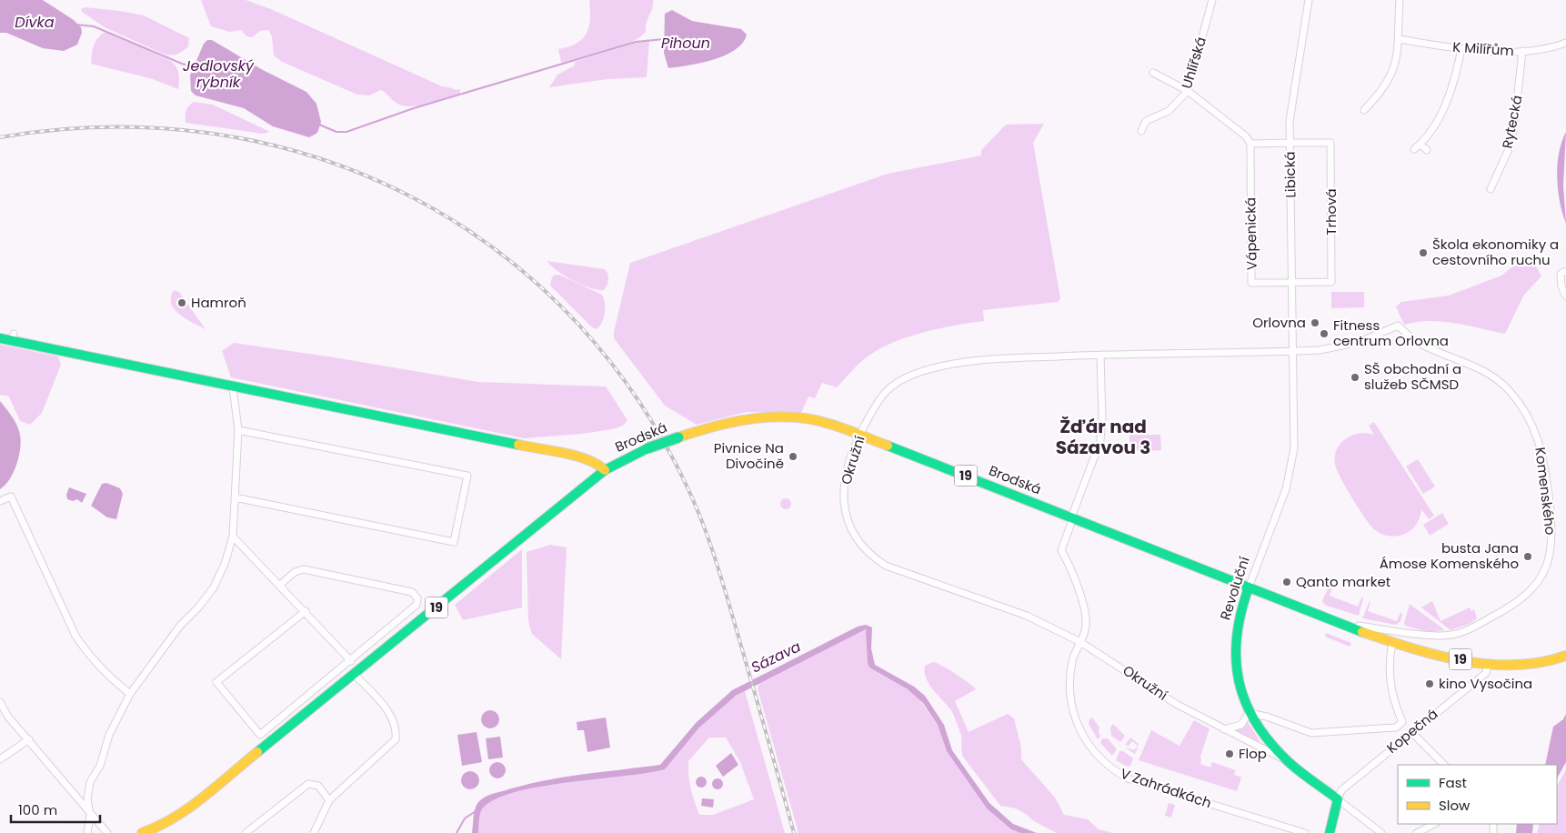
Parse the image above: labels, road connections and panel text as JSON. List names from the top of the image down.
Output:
{
  "streets": {
    "main road": ["Brodská", "19", "Revoluční"],
    "street": [
      "K Milířům",
      "Uhlířská",
      "Rytecká",
      "Libická",
      "Trhová",
      "Vápenická",
      "Okružní",
      "Komenského",
      "Kopečná",
      "V Zahrádkách"
    ]
  },
  "crossings": [
    ["K Milířům", "Rytecká"],
    ["Libická", "Trhová"],
    ["Libická", "Vápenická"],
    ["Libická", "Okružní"],
    ["Libická", "Komenského"],
    ["Libická", "Revoluční"],
    ["Trhová", "Vápenická"],
    ["Brodská", "Okružní"],
    ["Brodská", "19"],
    ["Brodská", "Komenského"],
    ["Brodská", "Revoluční"],
    ["Brodská", "V Zahrádkách"],
    ["Okružní", "Komenského"],
    ["Okružní", "Revoluční"],
    ["Okružní", "V Zahrádkách"],
    ["19", "Komenského"],
    ["19", "Kopečná"],
    ["Komenského", "Revoluční"],
    ["Revoluční", "Kopečná"]
  ],
  "districts": ["Žďár nad Sázavou 3"],
  "water": [
    "Dívka",
    "Pihoun",
    "Jedlovský rybník",
    "Sázava"
  ],
  "places": [
    "Škola ekonomiky a cestovního ruchu",
    "Hamroň",
    "Orlovna",
    "Fitness centrum Orlovna",
    "SŠ obchodní a služeb SČMSD",
    "Pivnice Na Divočině",
    "busta Jana Ámose Komenského",
    "Qanto market",
    "kino Vysočina",
    "Flop"
  ],
  "legend": ["Fast", "Slow"],
  "scale_bar": "100 m"
}
